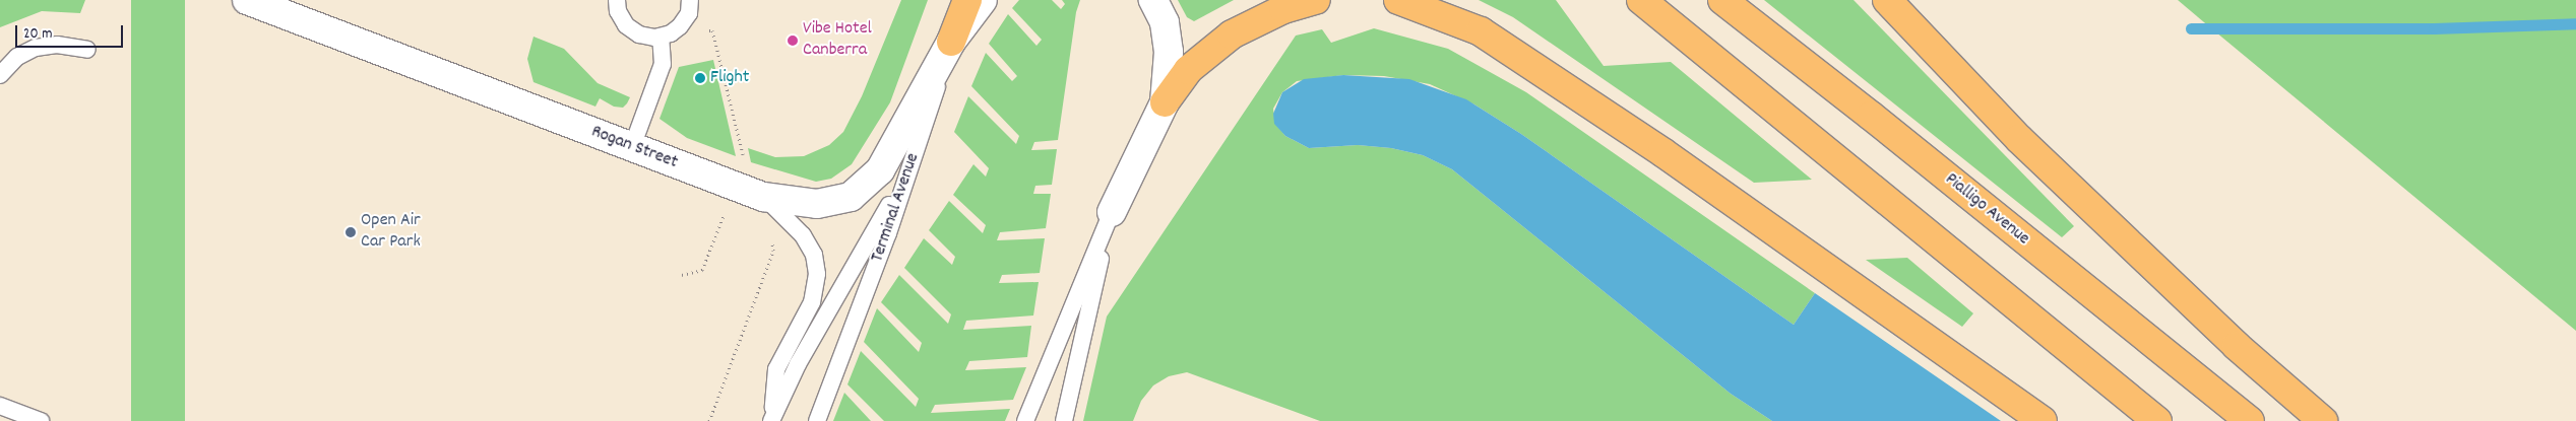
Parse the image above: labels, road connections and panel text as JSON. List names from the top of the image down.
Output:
{
  "streets": {
    "main road": ["Pialligo Avenue"],
    "street": ["Rogan Street", "Terminal Avenue"]
  },
  "crossings": [
    ["Rogan Street", "Terminal Avenue"]
  ],
  "places": ["Vibe Hotel Canberra", "Flight", "Open Air Car Park"],
  "scale_bar": "20 m"
}
